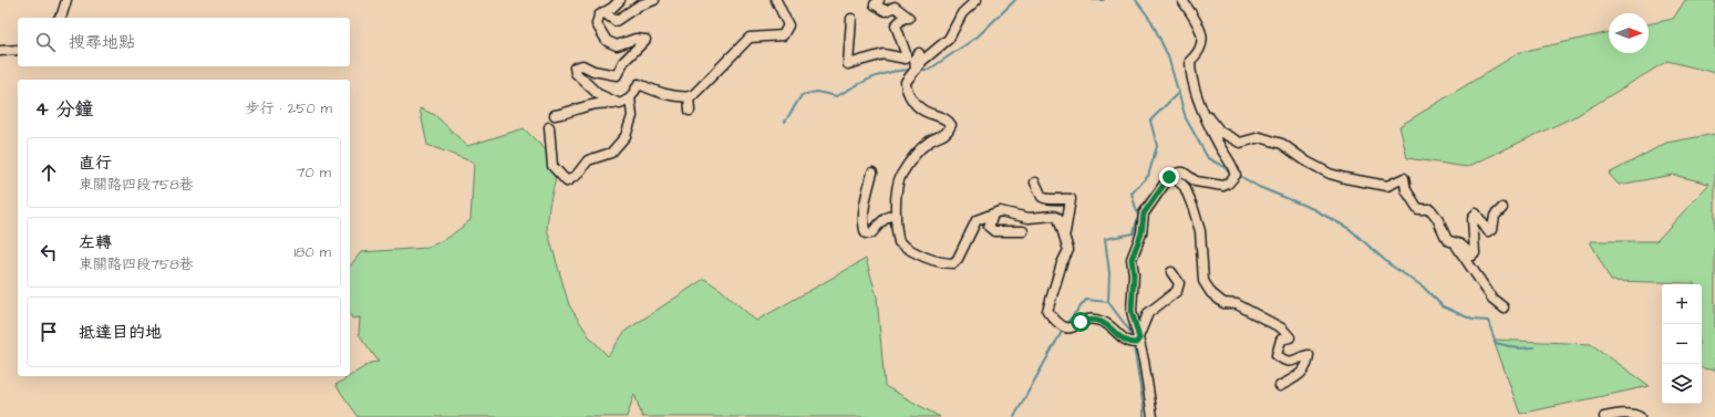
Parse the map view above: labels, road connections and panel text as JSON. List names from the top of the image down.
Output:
{
  "north": "right",
  "page": {
    "search": "搜尋地點",
    "heading": ["4 分鐘", "步行 · 250 m"],
    "list": [
      ["直行", "東關路四段758巷", "70 m"],
      ["左轉", "東關路四段758巷", "180 m"],
      "抵達目的地"
    ],
    "map_buttons": ["+", "−"]
  }
}
